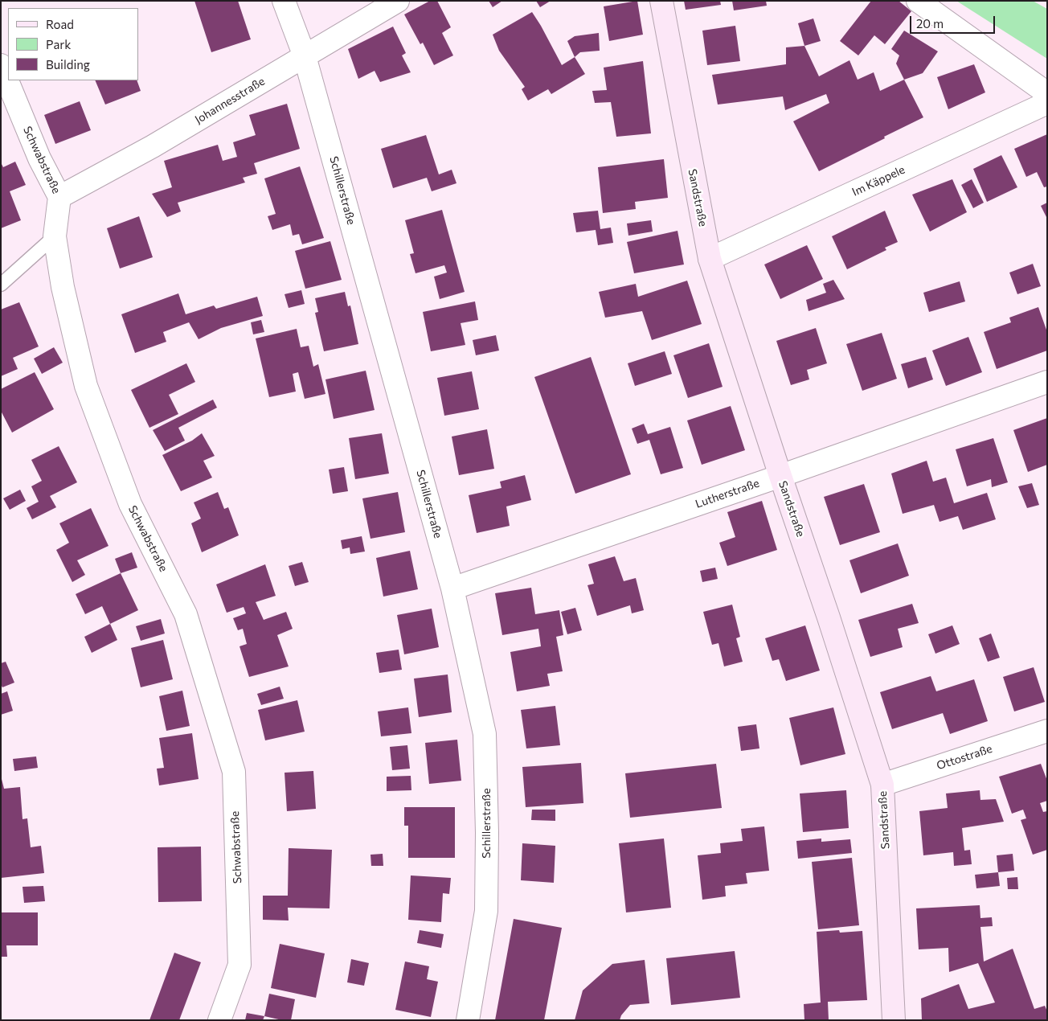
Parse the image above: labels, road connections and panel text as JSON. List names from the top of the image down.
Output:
{
  "streets": {
    "main road": ["Sandstraße"],
    "street": [
      "Johannesstraße",
      "Schwabstraße",
      "Im Käppele",
      "Schillerstraße",
      "Lutherstraße",
      "Ottostraße"
    ]
  },
  "crossings": [
    ["Johannesstraße", "Schwabstraße"],
    ["Johannesstraße", "Schillerstraße"],
    ["Im Käppele", "Sandstraße"],
    ["Schillerstraße", "Lutherstraße"],
    ["Sandstraße", "Lutherstraße"],
    ["Sandstraße", "Ottostraße"]
  ],
  "legend": ["Road", "Park", "Building"],
  "scale_bar": "20 m"
}
